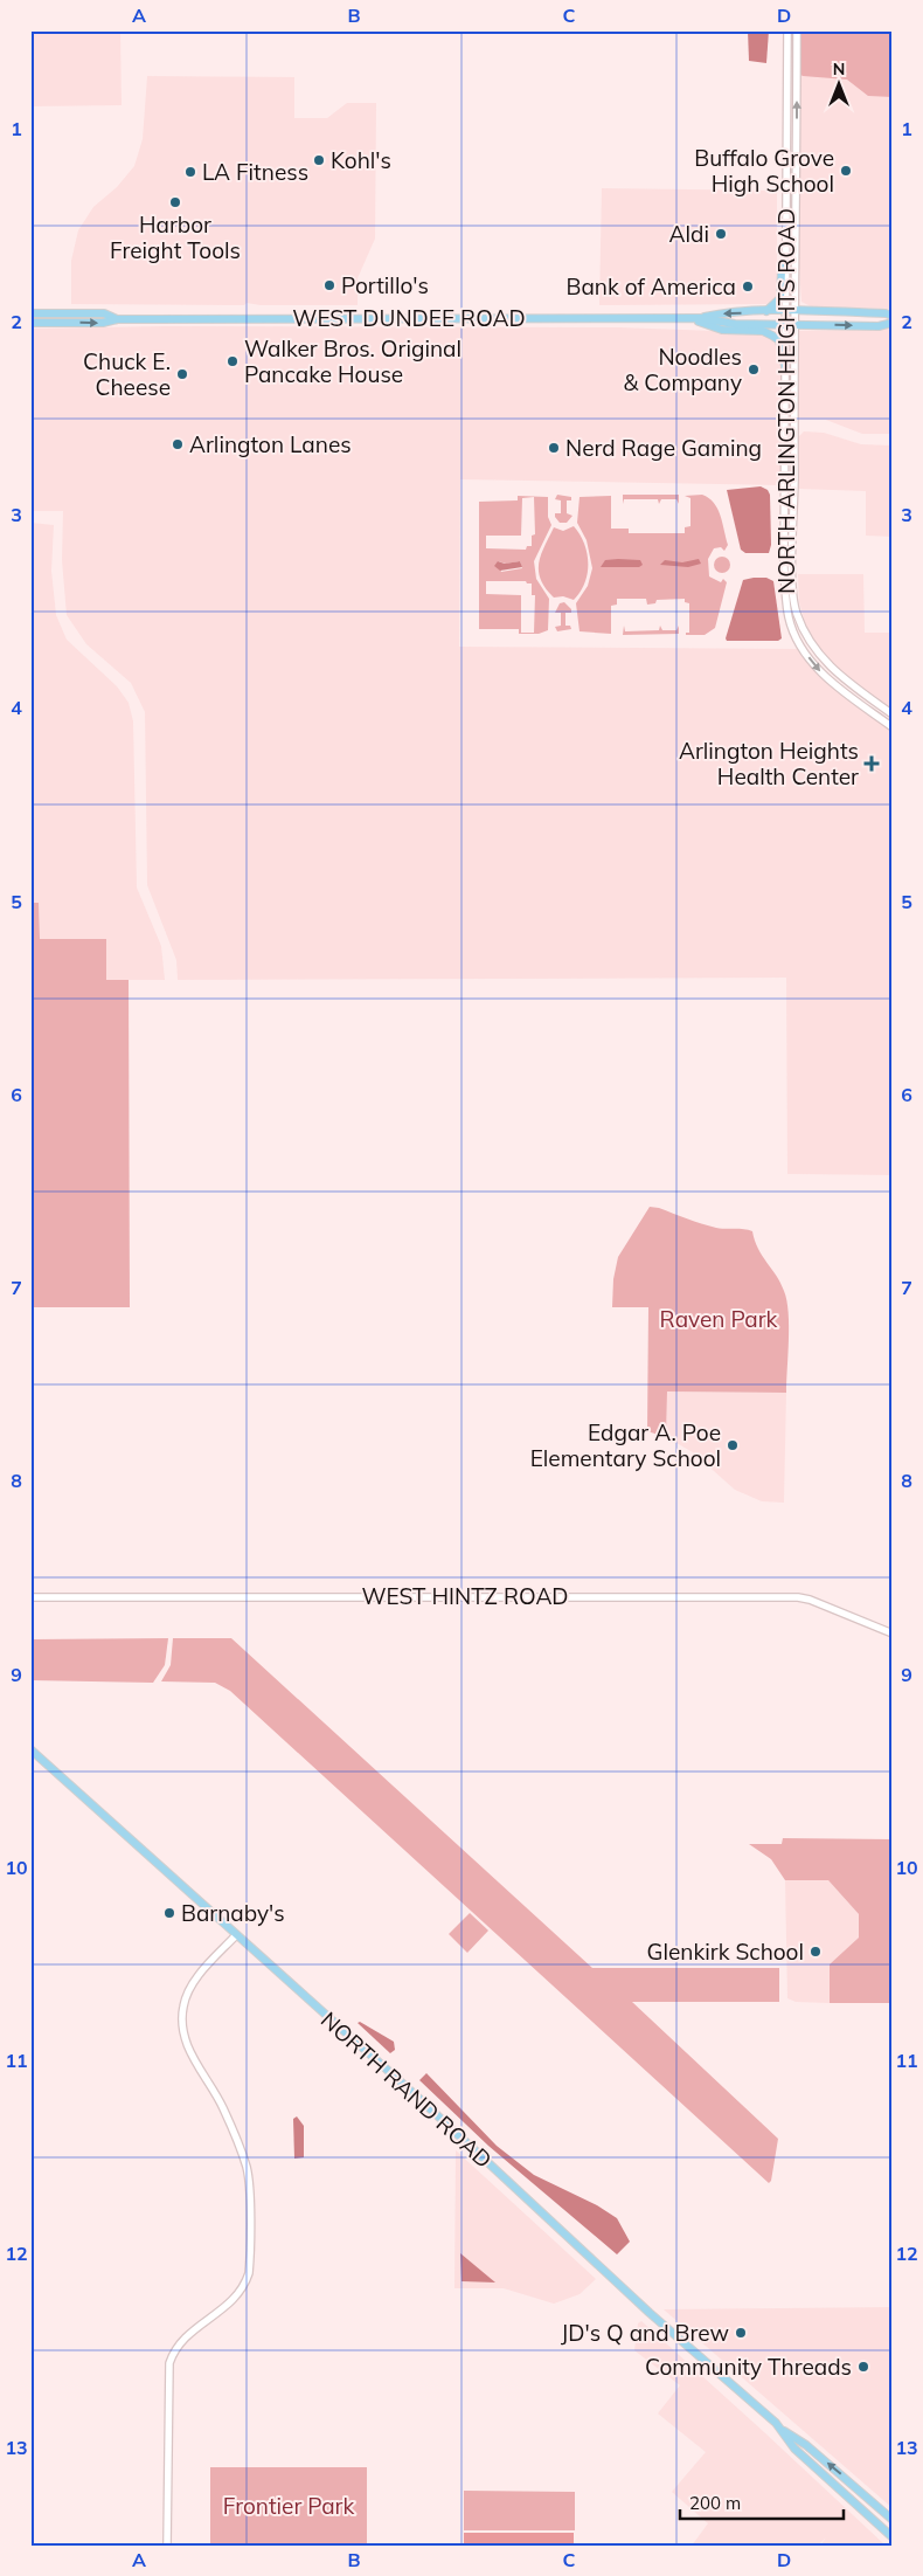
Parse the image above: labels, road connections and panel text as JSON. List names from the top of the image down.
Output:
{
  "streets": {
    "main road": ["WEST DUNDEE ROAD", "NORTH RAND ROAD"],
    "street": ["NORTH ARLINGTON HEIGHTS ROAD", "WEST HINTZ ROAD"]
  },
  "crossings": [
    ["WEST DUNDEE ROAD", "NORTH ARLINGTON HEIGHTS ROAD"]
  ],
  "parks": ["Raven Park", "Frontier Park"],
  "places": {
    "other": [
      "Kohl's",
      "Buffalo Grove High School",
      "LA Fitness",
      "Harbor Freight Tools",
      "Aldi",
      "Portillo's",
      "Bank of America",
      "Walker Bros. Original Pancake House",
      "Noodles & Company",
      "Chuck E. Cheese",
      "Arlington Lanes",
      "Nerd Rage Gaming",
      "Edgar A. Poe Elementary School",
      "Barnaby's",
      "Glenkirk School",
      "JD's Q and Brew",
      "Community Threads"
    ],
    "health": ["Arlington Heights Health Center"]
  },
  "scale_bar": "200 m",
  "north": "top",
  "grid": {
    "columns": [
      "A",
      "B",
      "C",
      "D"
    ],
    "rows": [
      "1",
      "2",
      "3",
      "4",
      "5",
      "6",
      "7",
      "8",
      "9",
      "10",
      "11",
      "12",
      "13"
    ]
  }
}
